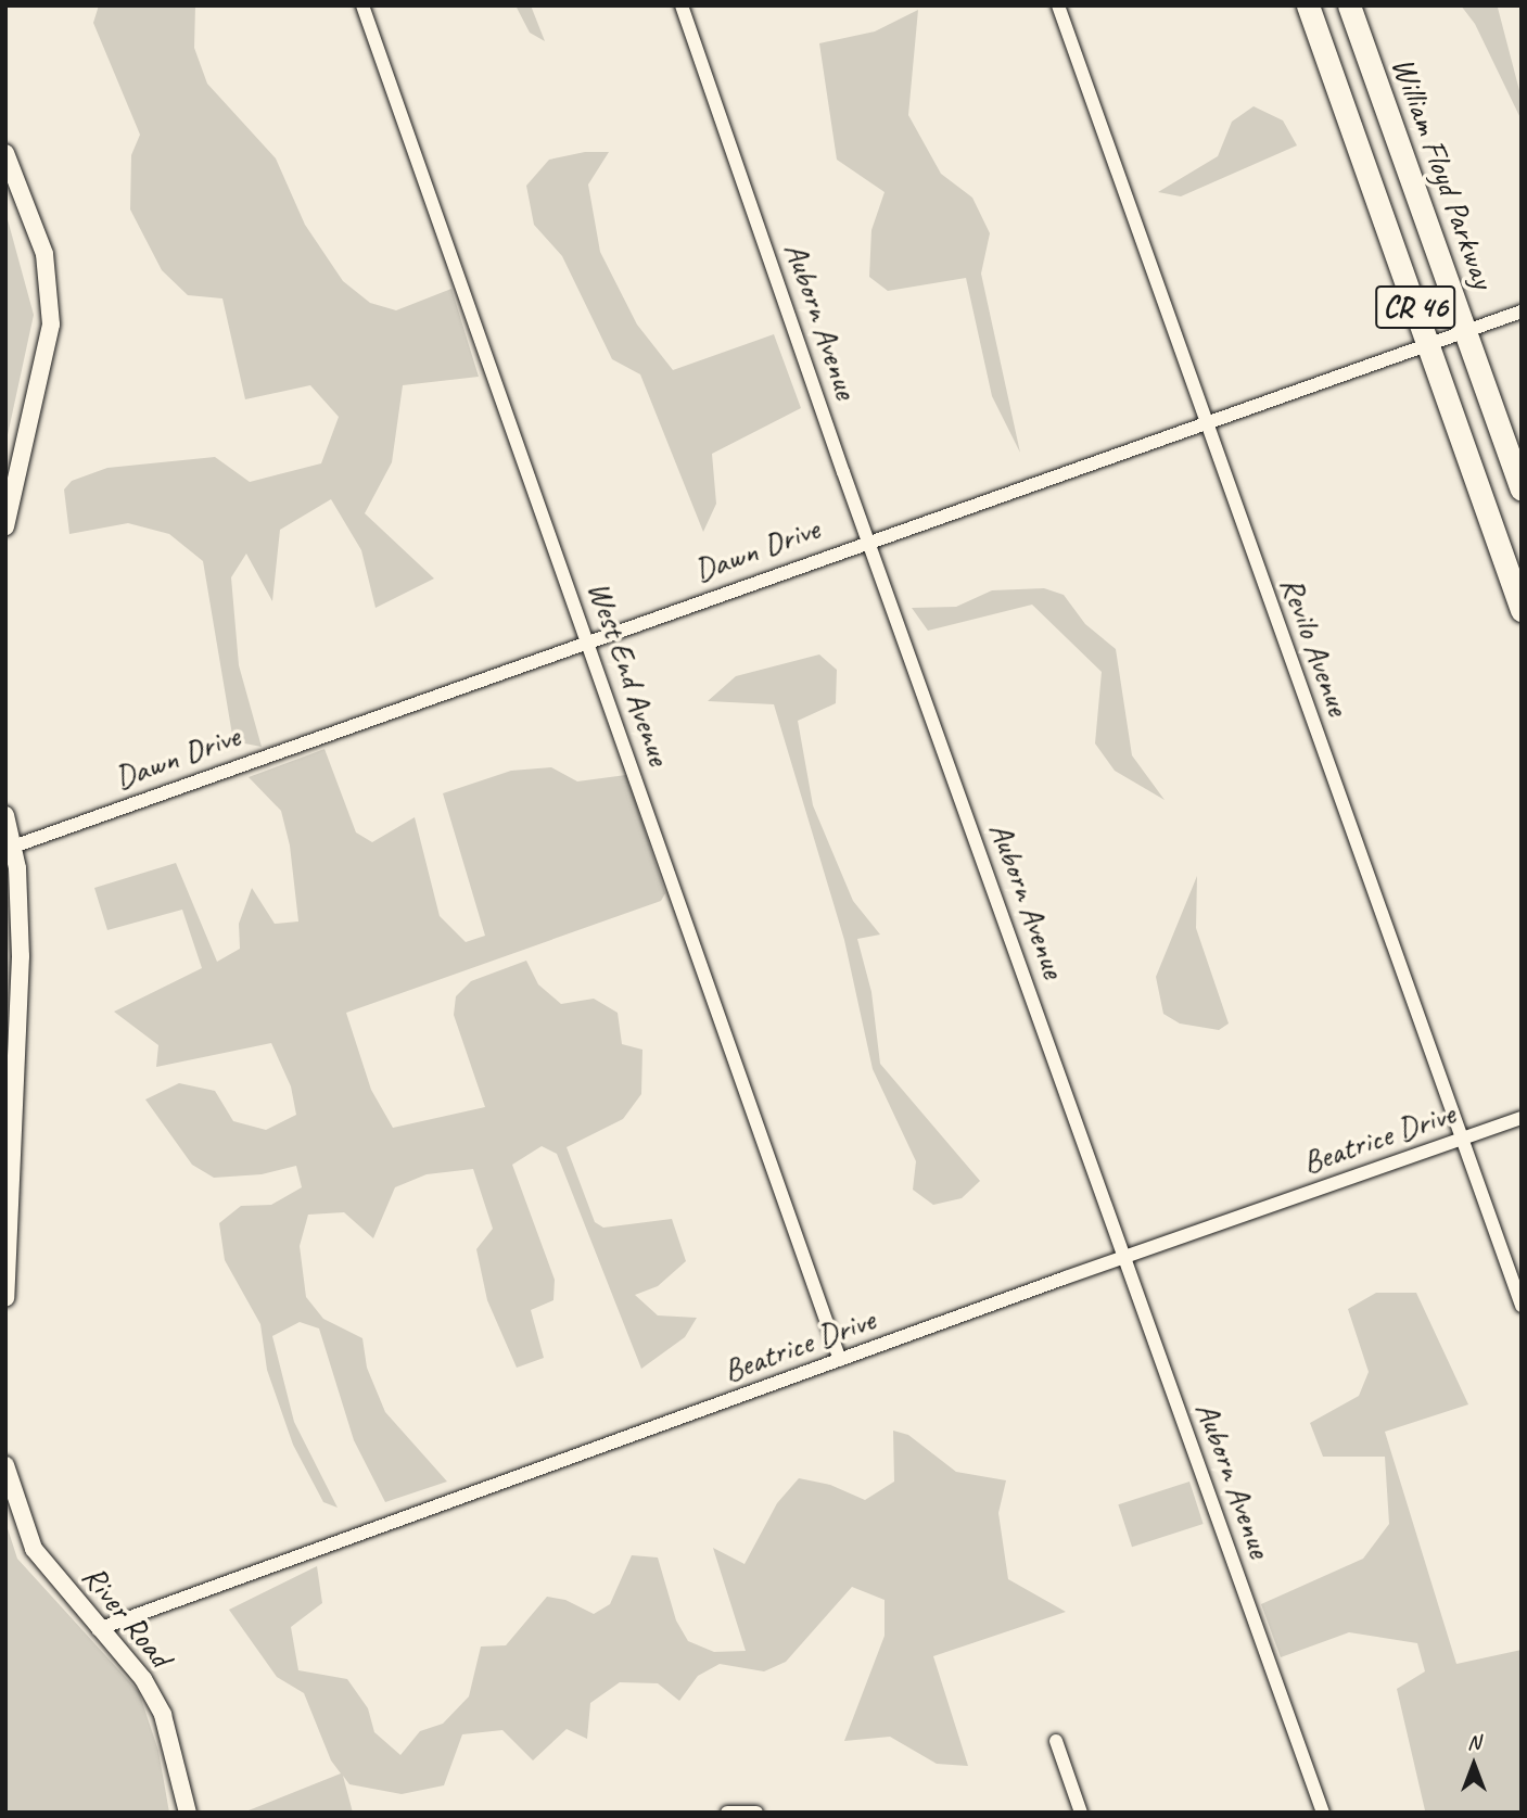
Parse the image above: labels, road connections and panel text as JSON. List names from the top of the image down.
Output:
{
  "streets": {
    "highway": ["William Floyd Parkway", "CR 46"],
    "street": [
      "Auborn Avenue",
      "Dawn Drive",
      "Revilo Avenue",
      "West End Avenue",
      "Beatrice Drive",
      "River Road"
    ]
  },
  "crossings": [
    ["William Floyd Parkway", "Dawn Drive"],
    ["CR 46", "Dawn Drive"],
    ["Auborn Avenue", "Dawn Drive"],
    ["Auborn Avenue", "Beatrice Drive"],
    ["Dawn Drive", "Revilo Avenue"],
    ["Dawn Drive", "West End Avenue"],
    ["Revilo Avenue", "Beatrice Drive"],
    ["West End Avenue", "Beatrice Drive"],
    ["Beatrice Drive", "River Road"]
  ],
  "north": "top"
}
